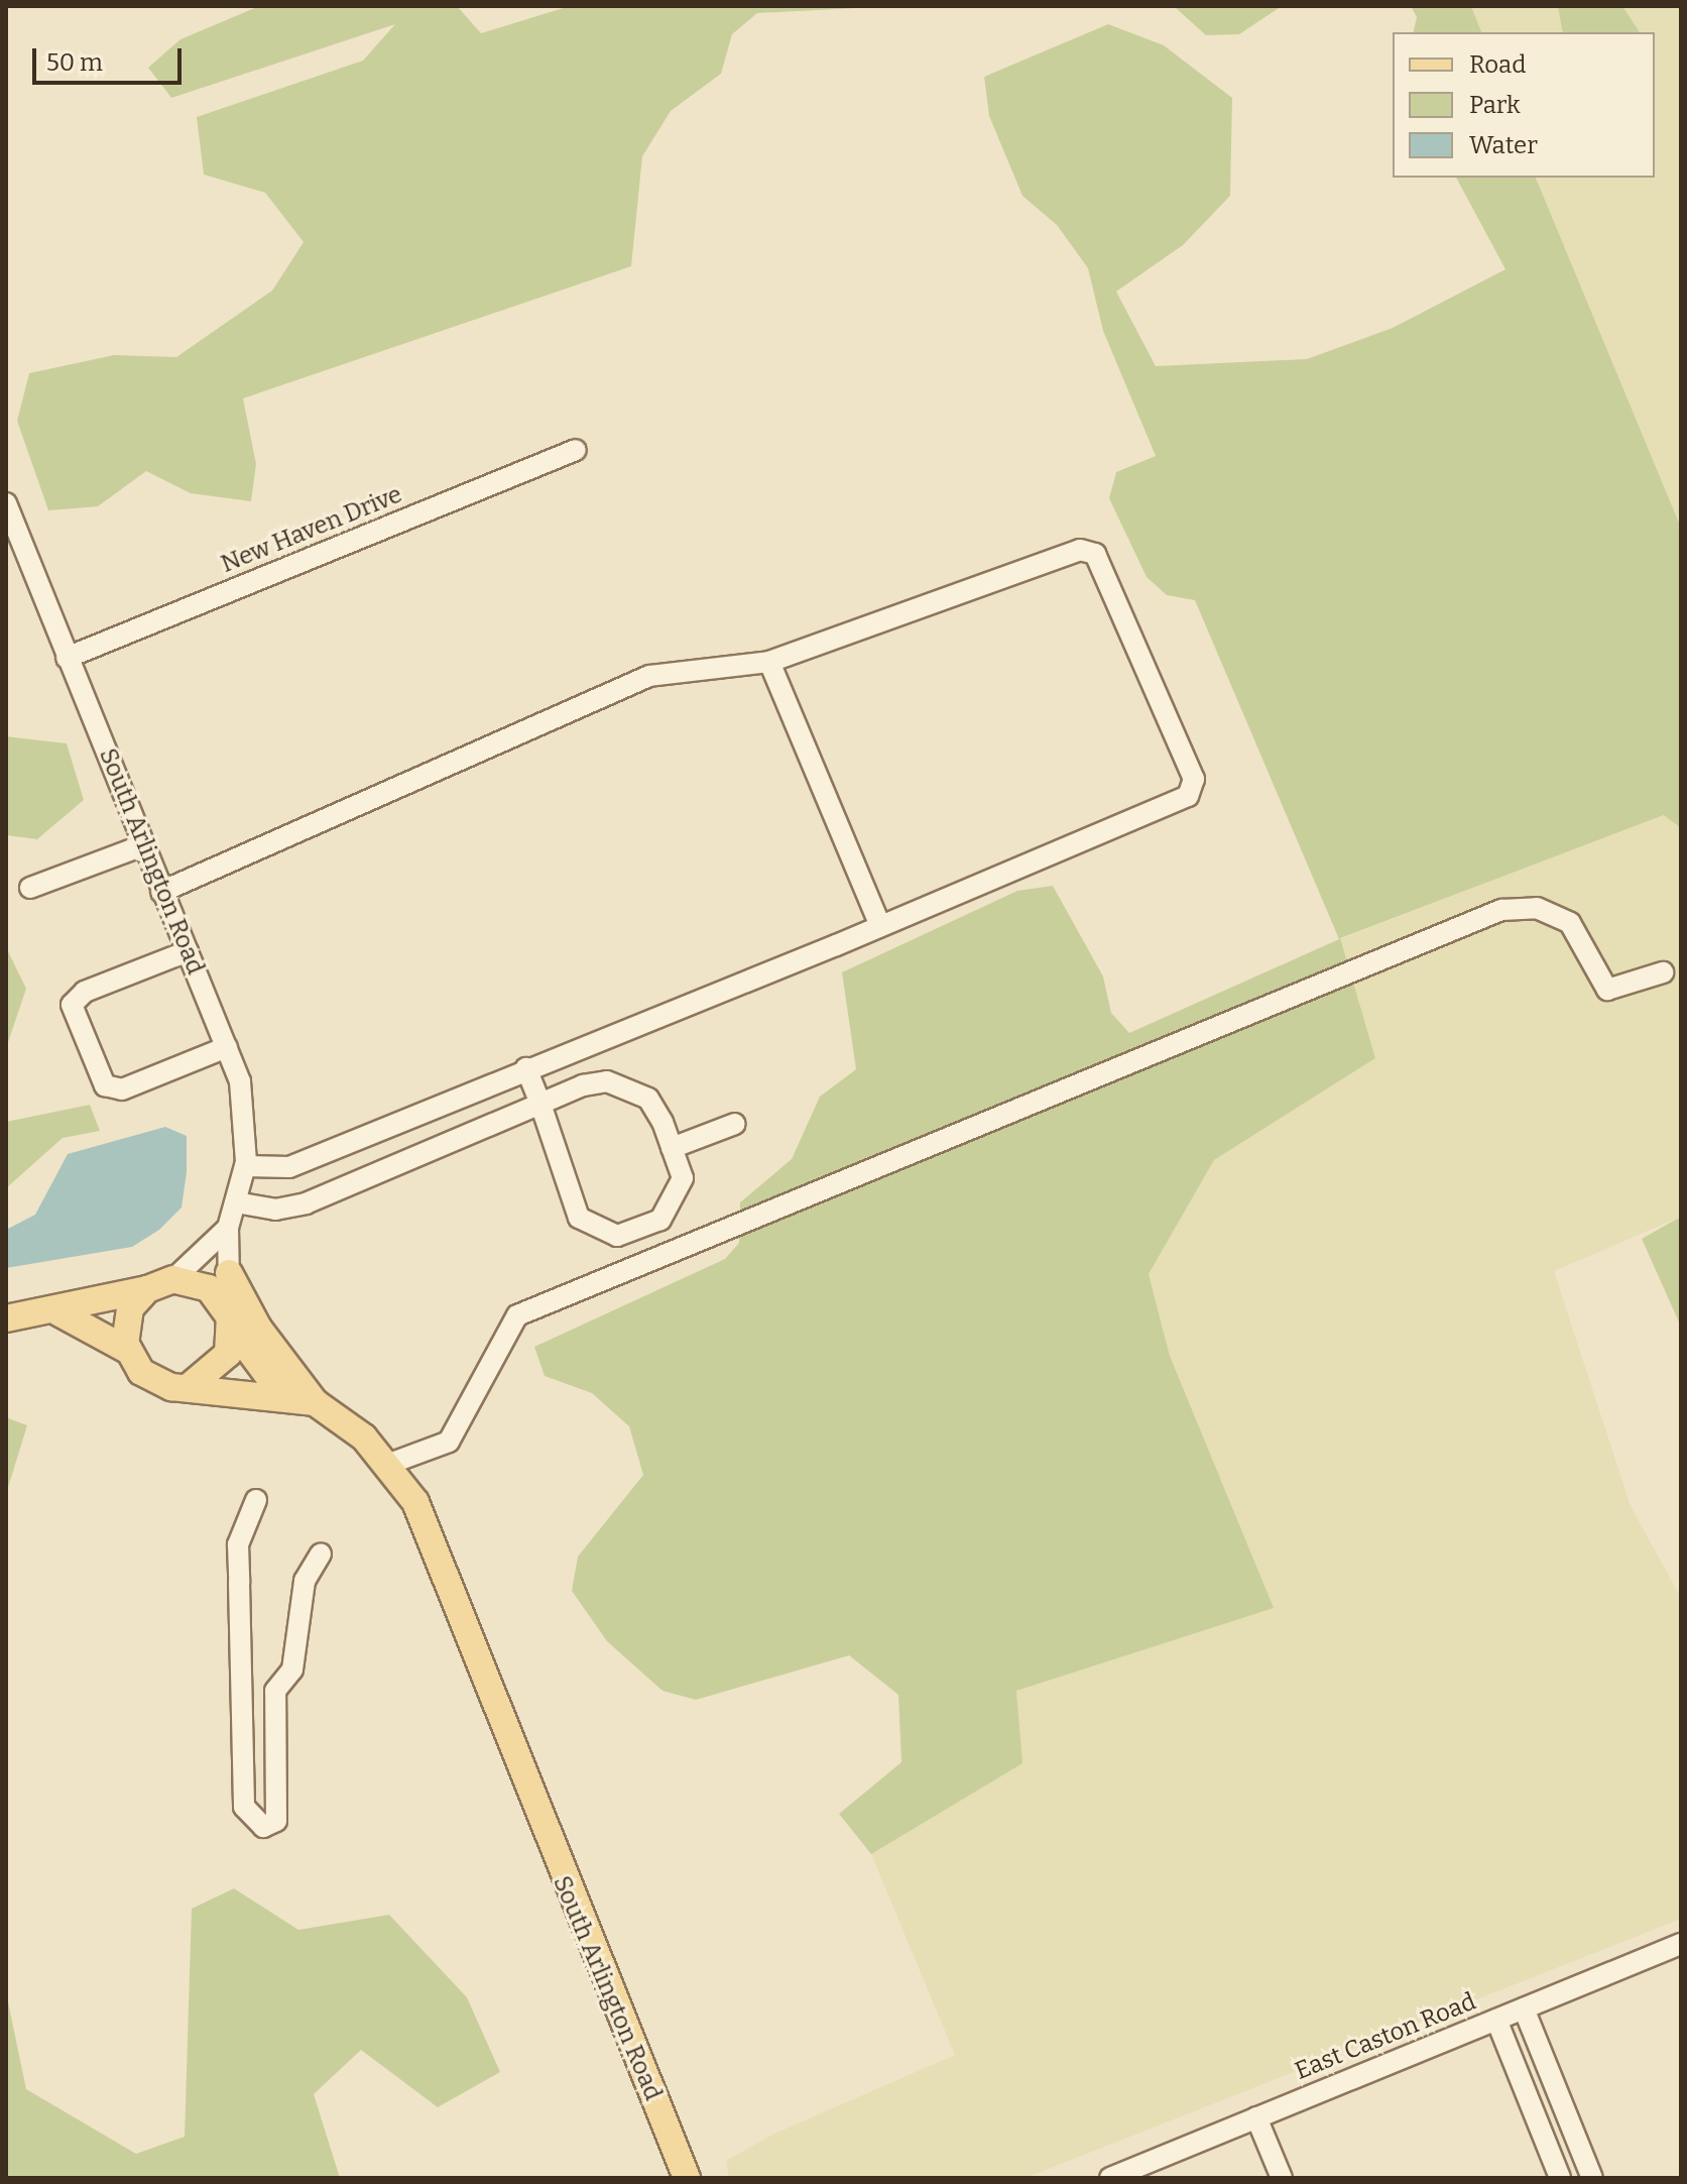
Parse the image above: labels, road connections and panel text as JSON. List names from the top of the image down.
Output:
{
  "streets": {
    "main road": ["South Arlington Road"],
    "street": ["New Haven Drive", "East Caston Road"]
  },
  "crossings": [
    ["New Haven Drive", "South Arlington Road"]
  ],
  "legend": ["Road", "Park", "Water"],
  "scale_bar": "50 m"
}
